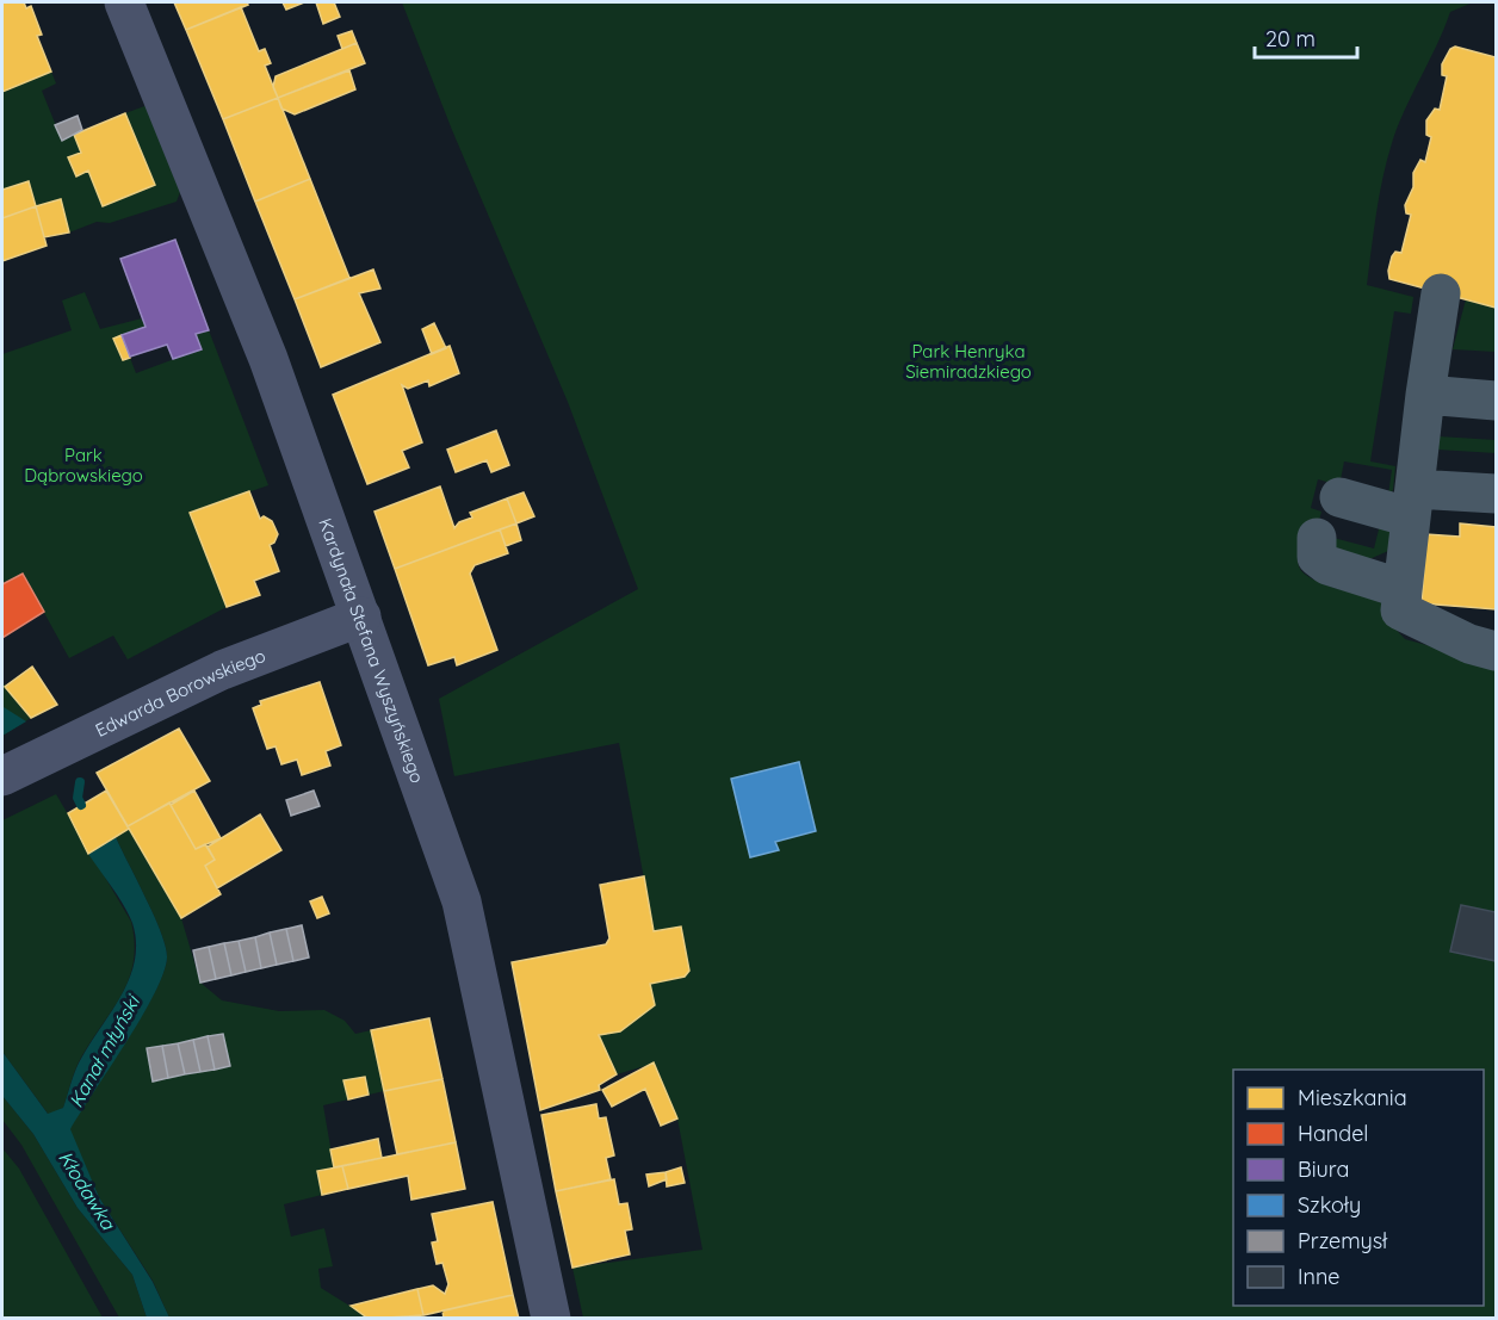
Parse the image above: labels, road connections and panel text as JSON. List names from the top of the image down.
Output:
{
  "streets": {
    "main road": ["Kardynała Stefana Wyszyńskiego", "Edwarda Borowskiego"]
  },
  "crossings": [
    ["Kardynała Stefana Wyszyńskiego", "Edwarda Borowskiego"]
  ],
  "water": ["Kanał młyński", "Kłodawka"],
  "parks": ["Park Henryka Siemiradzkiego", "Park Dąbrowskiego"],
  "legend": [
    "Mieszkania",
    "Handel",
    "Biura",
    "Szkoły",
    "Przemysł",
    "Inne"
  ],
  "scale_bar": "20 m"
}
